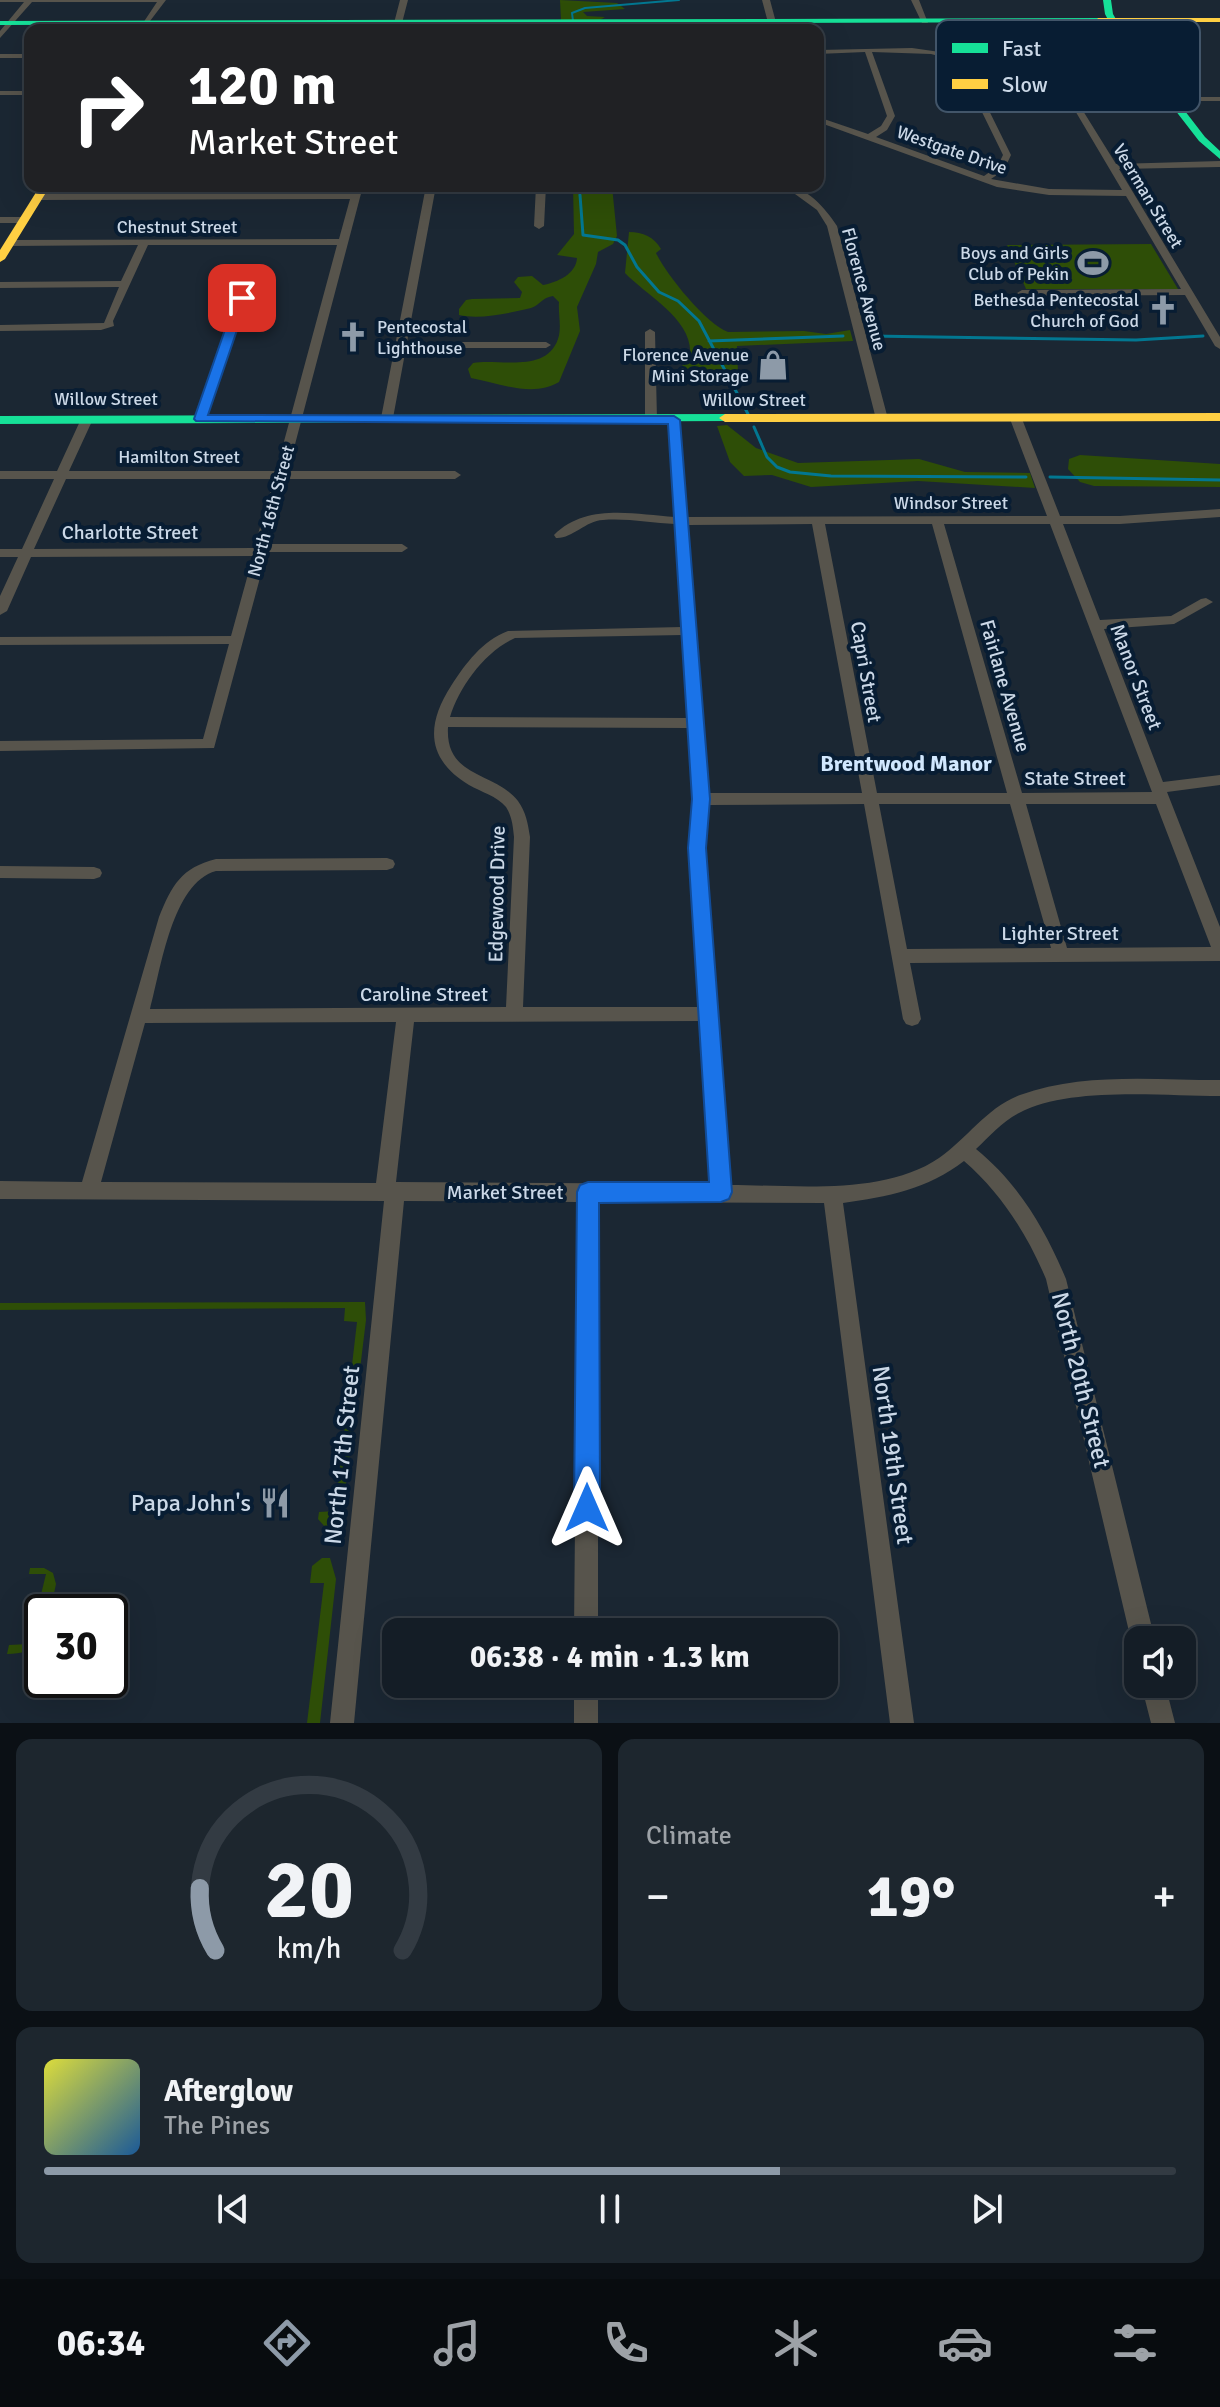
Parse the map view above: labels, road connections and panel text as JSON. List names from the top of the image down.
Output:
{
  "streets": {
    "main road": ["Willow Street"],
    "street": [
      "Westgate Drive",
      "Veerman Street",
      "Chestnut Street",
      "Florence Avenue",
      "Hamilton Street",
      "Windsor Street",
      "North 16th Street",
      "Charlotte Street",
      "Capri Street",
      "Manor Street",
      "Fairlane Avenue",
      "State Street",
      "Edgewood Drive",
      "Lighter Street",
      "Caroline Street",
      "Market Street",
      "North 20th Street",
      "North 17th Street",
      "North 19th Street"
    ]
  },
  "crossings": [
    ["Westgate Drive", "Veerman Street"],
    ["Chestnut Street", "North 16th Street"],
    ["Florence Avenue", "Willow Street"],
    ["Willow Street", "North 16th Street"],
    ["Willow Street", "Manor Street"],
    ["Hamilton Street", "North 16th Street"],
    ["Windsor Street", "Capri Street"],
    ["Windsor Street", "Manor Street"],
    ["Windsor Street", "Fairlane Avenue"],
    ["North 16th Street", "Charlotte Street"],
    ["Capri Street", "State Street"],
    ["Capri Street", "Lighter Street"],
    ["Manor Street", "State Street"],
    ["Manor Street", "Lighter Street"],
    ["Fairlane Avenue", "State Street"],
    ["Fairlane Avenue", "Lighter Street"],
    ["Edgewood Drive", "Caroline Street"],
    ["Caroline Street", "North 17th Street"],
    ["Market Street", "North 20th Street"],
    ["Market Street", "North 17th Street"],
    ["Market Street", "North 19th Street"]
  ],
  "districts": ["Brentwood Manor"],
  "places": {
    "sports": ["Boys and Girls Club of Pekin"],
    "church": ["Bethesda Pentecostal Church of God", "Pentecostal Lighthouse"],
    "shop": ["Florence Avenue Mini Storage"],
    "restaurant": ["Papa John's"]
  },
  "legend": ["Fast", "Slow"],
  "page": {
    "turn": ["120 m", "Market Street"],
    "limit": "30",
    "trip": "06:38 · 4 min · 1.3 km",
    "tile": "Climate",
    "heat": ["−", "19°", "+"],
    "song": ["Afterglow", "The Pines"],
    "tabs": "06:34",
    "gauge": ["20", "km/h"]
  }
}
